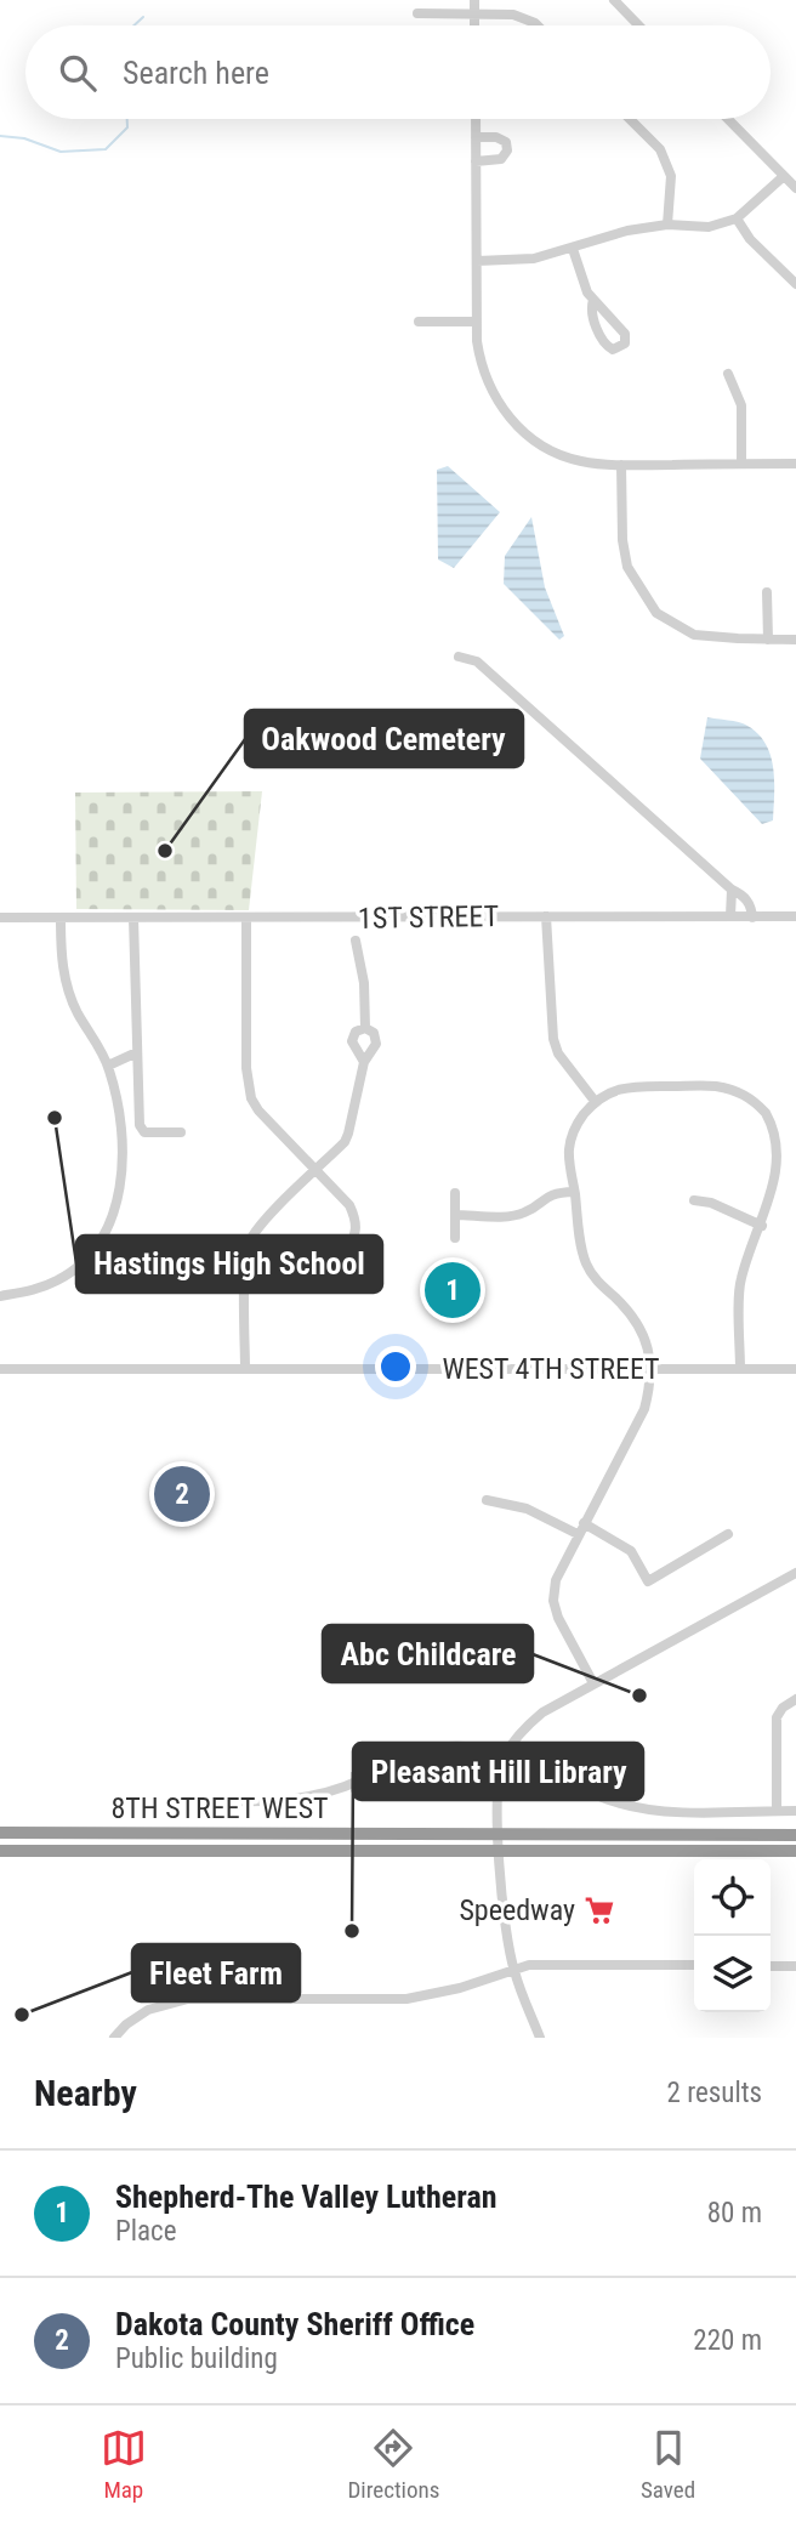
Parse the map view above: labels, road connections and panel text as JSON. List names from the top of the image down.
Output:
{
  "streets": {
    "highway": ["8TH STREET WEST"],
    "street": ["1ST STREET", "WEST 4TH STREET"]
  },
  "places": {
    "other": [
      "Oakwood Cemetery",
      "Hastings High School",
      "Abc Childcare",
      "Pleasant Hill Library",
      "Fleet Farm"
    ],
    "supermarket": ["Speedway"]
  },
  "page": {
    "search": "Search here",
    "pins": ["1", "2"],
    "heading": ["Nearby", "2 results"],
    "list": [
      {
        "mark": "1",
        "name": "Shepherd-The Valley Lutheran",
        "note": "Place",
        "value": "80 m"
      },
      {
        "mark": "2",
        "name": "Dakota County Sheriff Office",
        "note": "Public building",
        "value": "220 m"
      }
    ],
    "nav": ["Map", "Directions", "Saved"]
  }
}
